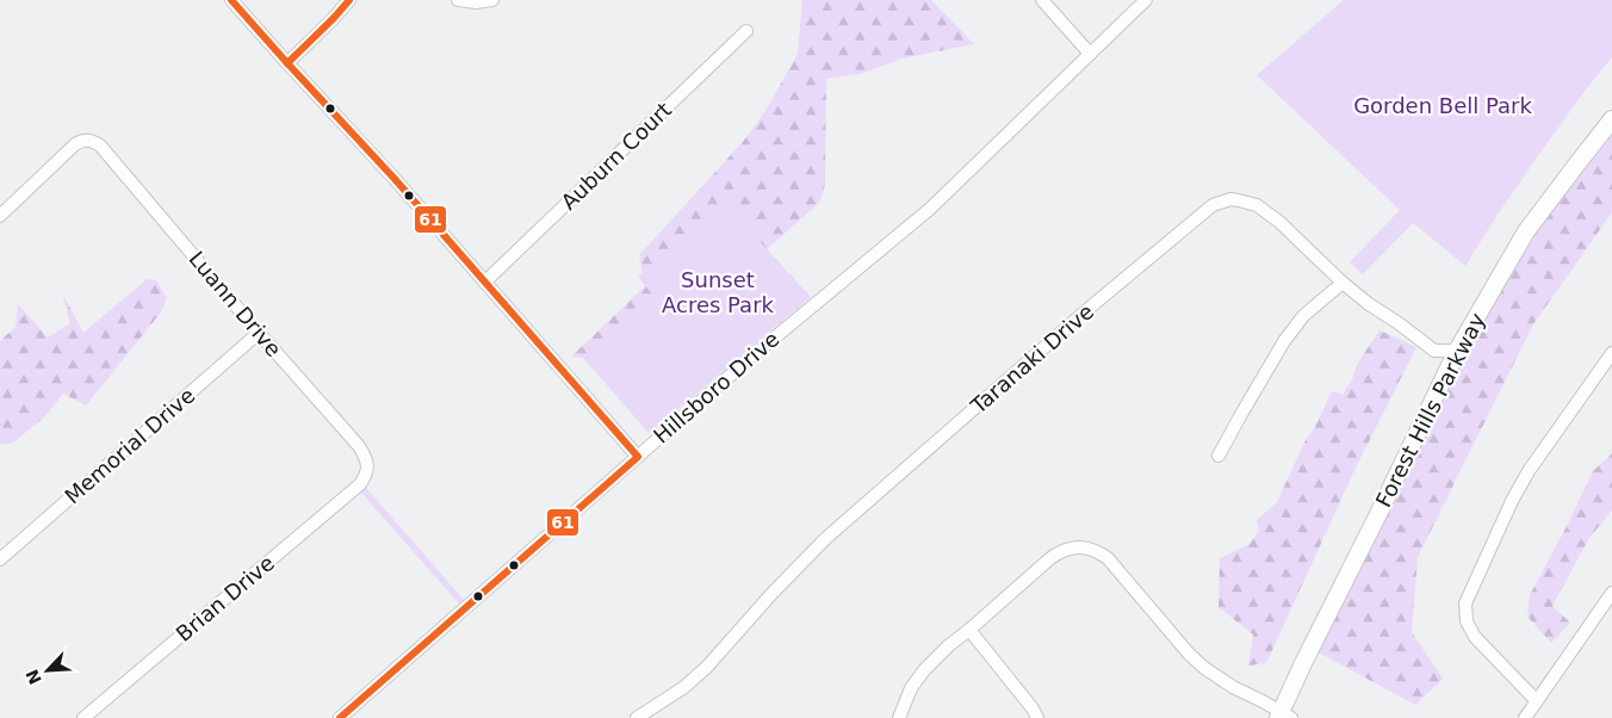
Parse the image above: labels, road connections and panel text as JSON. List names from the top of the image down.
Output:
{
  "streets": {
    "main road": ["Forest Hills Parkway"],
    "street": [
      "Auburn Court",
      "Luann Drive",
      "Taranaki Drive",
      "Hillsboro Drive",
      "Memorial Drive",
      "Brian Drive"
    ]
  },
  "crossings": [
    ["Luann Drive", "Memorial Drive"],
    ["Luann Drive", "Brian Drive"],
    ["Taranaki Drive", "Forest Hills Parkway"]
  ],
  "parks": ["Gorden Bell Park", "Sunset Acres Park"],
  "lines": ["transit line 61"],
  "north": "bottom left"
}
